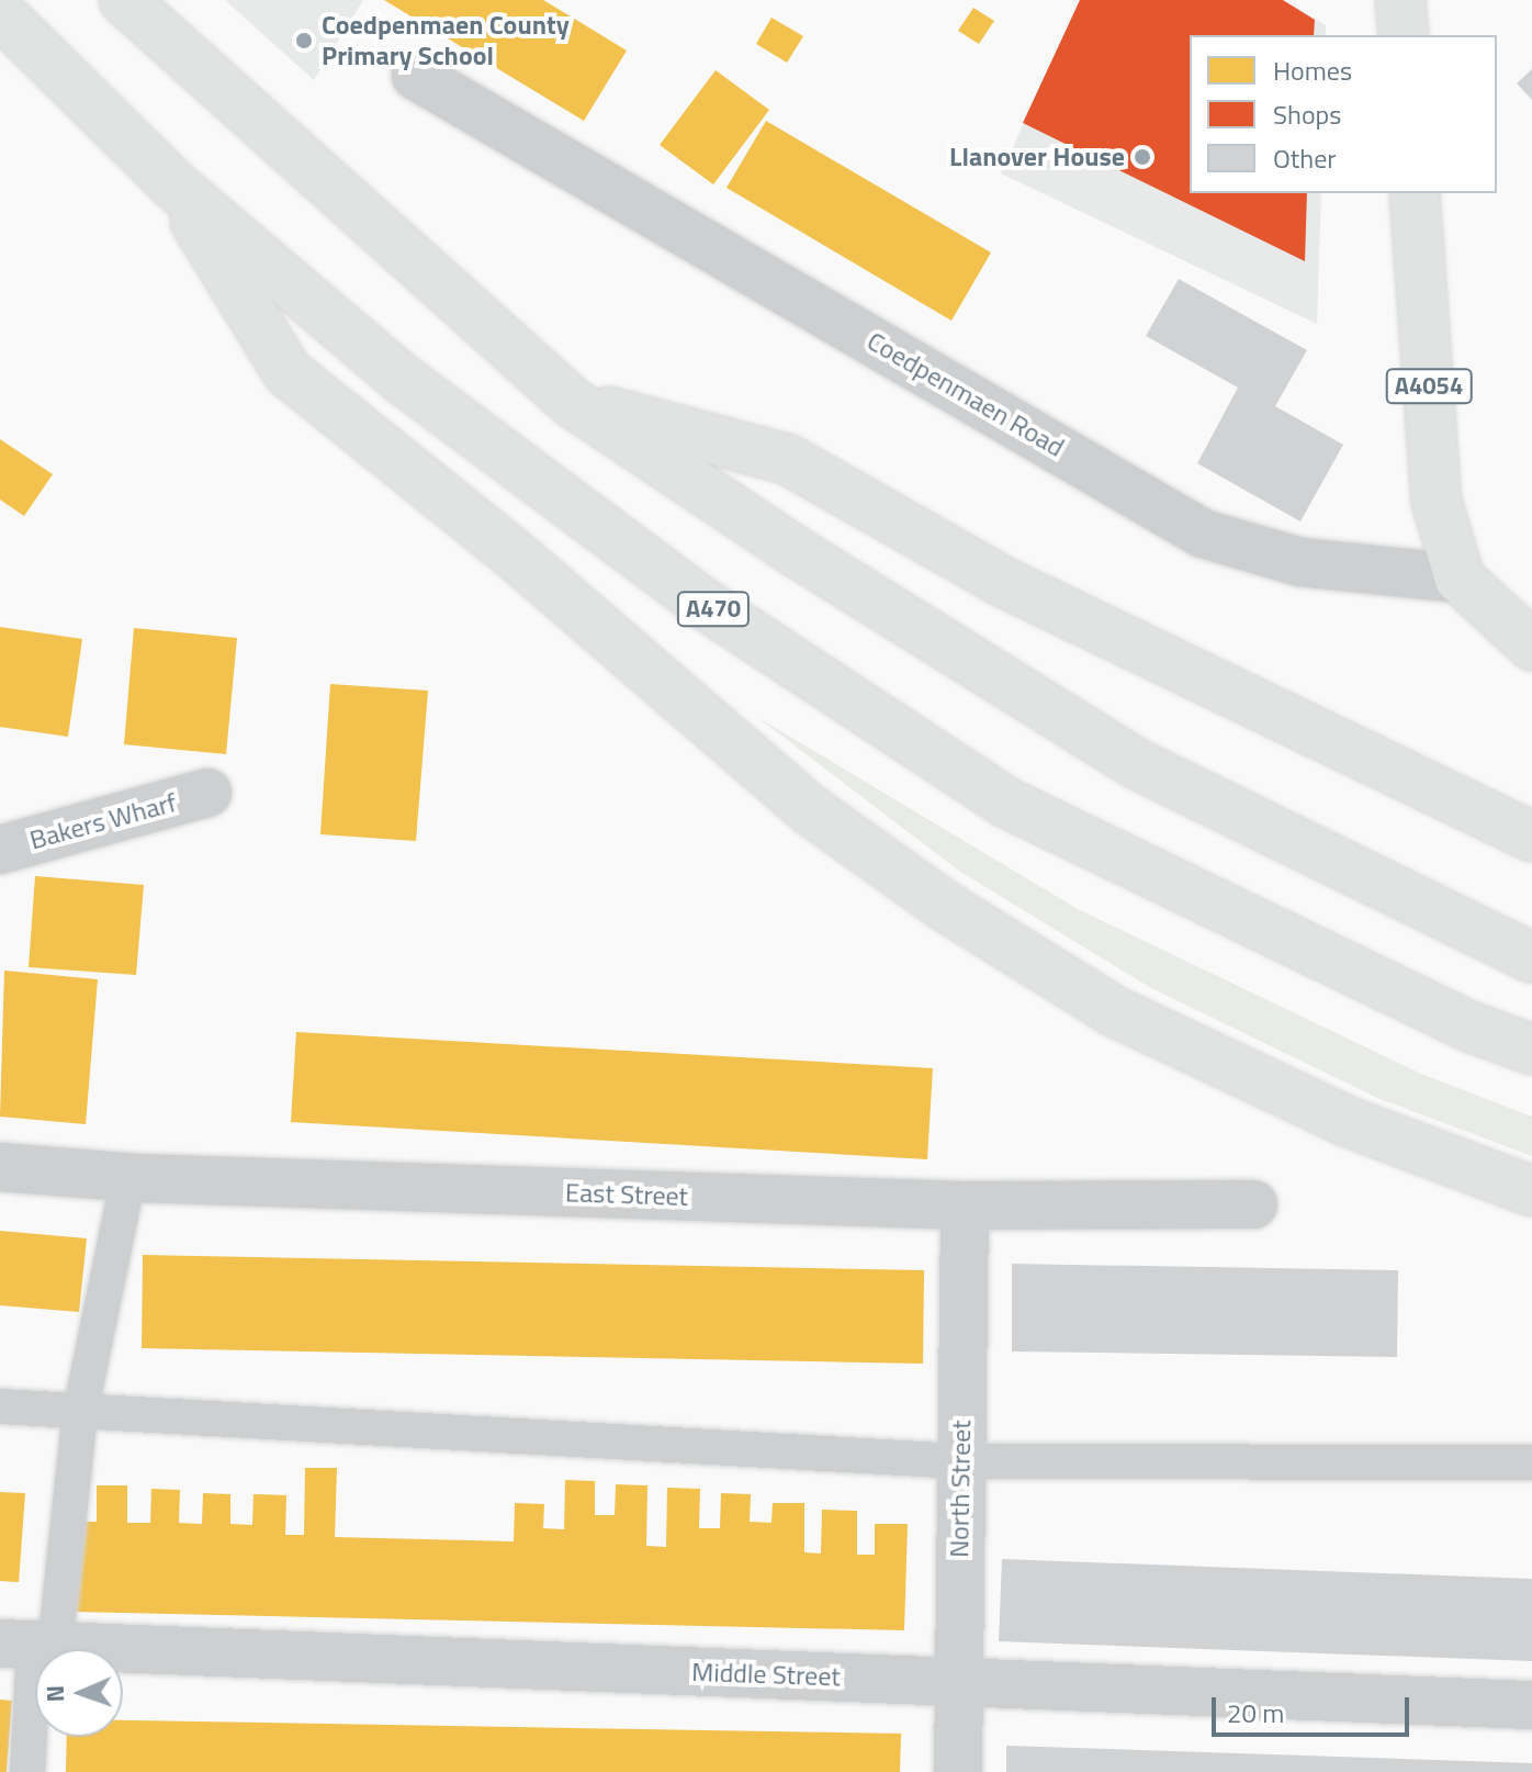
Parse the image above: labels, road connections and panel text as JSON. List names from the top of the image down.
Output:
{
  "streets": {
    "main road": ["A4054", "A470"],
    "street": [
      "Coedpenmaen Road",
      "Bakers Wharf",
      "East Street",
      "North Street",
      "Middle Street"
    ]
  },
  "crossings": [
    ["A4054", "Coedpenmaen Road"],
    ["East Street", "North Street"],
    ["North Street", "Middle Street"]
  ],
  "places": ["Coedpenmaen County Primary School", "Llanover House"],
  "legend": ["Homes", "Shops", "Other"],
  "scale_bar": "20 m",
  "north": "left"
}
